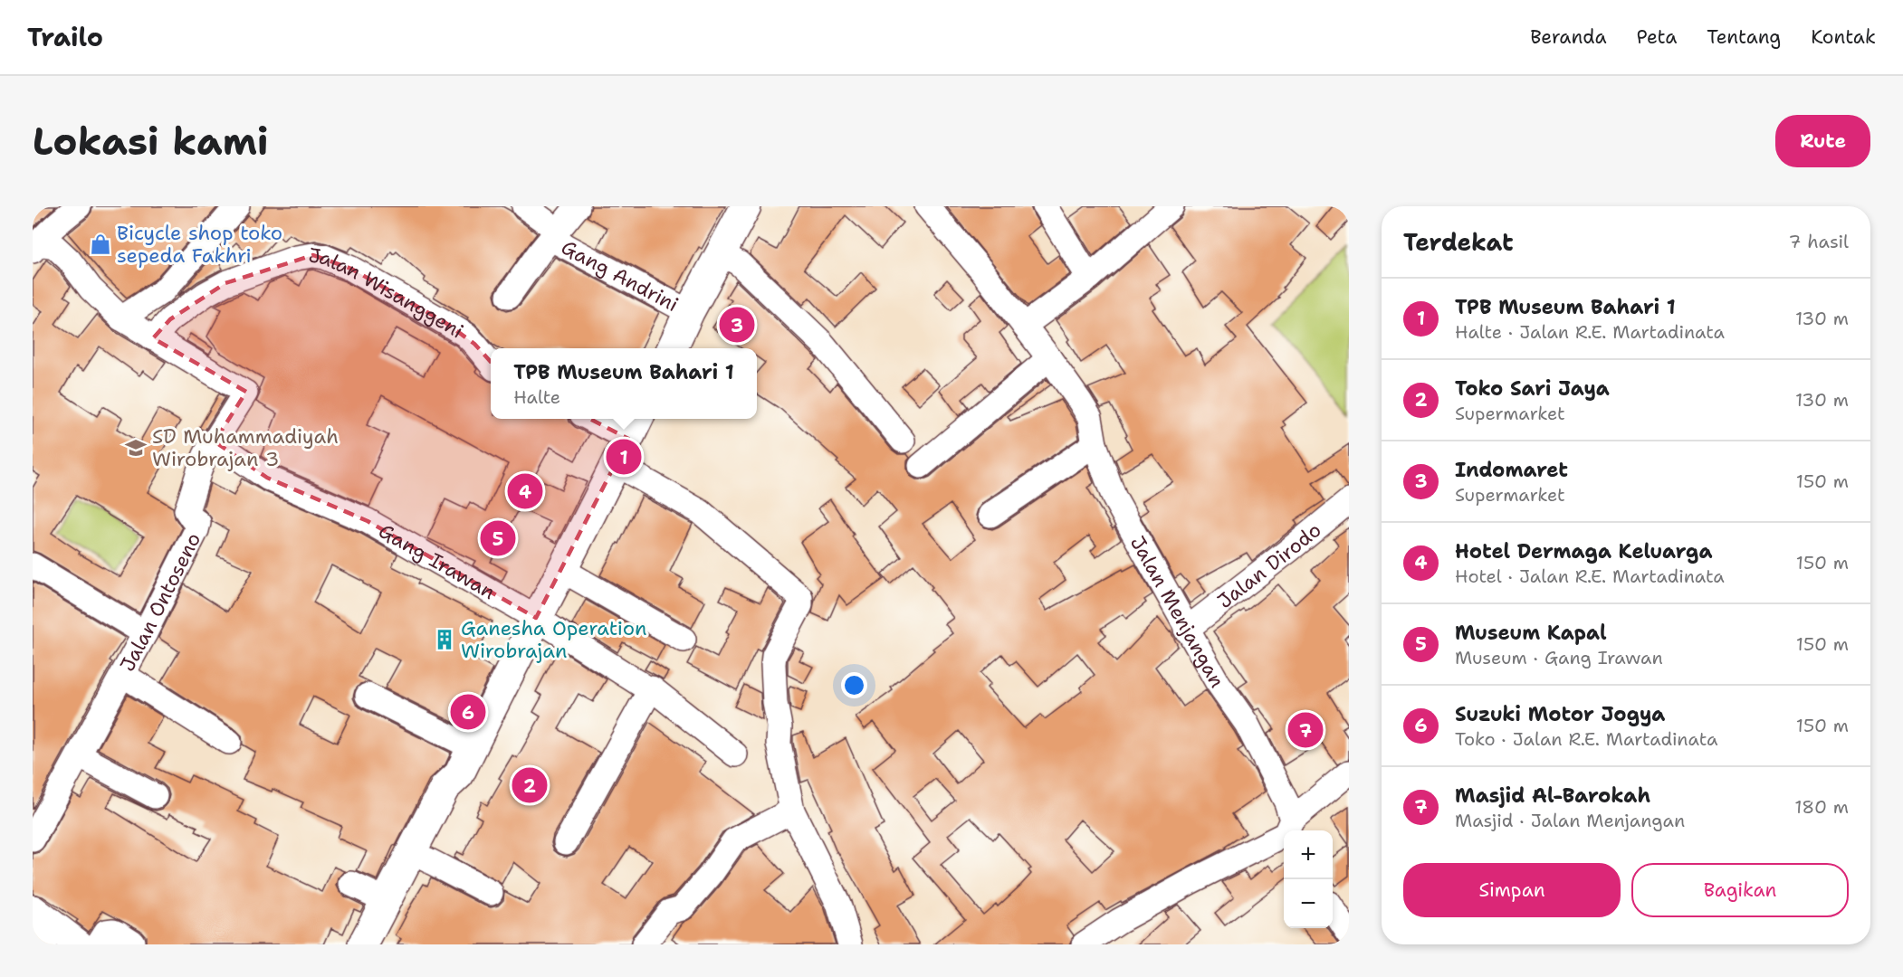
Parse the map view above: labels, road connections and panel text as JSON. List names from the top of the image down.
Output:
{
  "streets": {
    "street": [
      "Gang Andrini",
      "Jalan Wisanggeni",
      "Gang Irawan",
      "Jalan Dirodo",
      "Jalan Ontoseno",
      "Jalan Menjangan"
    ]
  },
  "crossings": [
    ["Jalan Wisanggeni", "Jalan Ontoseno"],
    ["Gang Irawan", "Jalan Ontoseno"],
    ["Jalan Dirodo", "Jalan Menjangan"]
  ],
  "places": {
    "shop": ["Bicycle shop toko sepeda Fakhri"],
    "school or university": ["SD Muhammadiyah Wirobrajan 3"],
    "building": ["Ganesha Operation Wirobrajan"]
  },
  "page": {
    "header": "Trailo",
    "nav": [
      "Beranda",
      "Peta",
      "Tentang",
      "Kontak"
    ],
    "buttons": [
      "Rute",
      ["Simpan", "Bagikan"]
    ],
    "title": "Lokasi kami",
    "heading": ["Terdekat", "7 hasil"],
    "list": [
      {
        "mark": "1",
        "name": "TPB Museum Bahari 1",
        "note": "Halte · Jalan R.E. Martadinata",
        "value": "130 m"
      },
      {
        "mark": "2",
        "name": "Toko Sari Jaya",
        "note": "Supermarket",
        "value": "130 m"
      },
      {
        "mark": "3",
        "name": "Indomaret",
        "note": "Supermarket",
        "value": "150 m"
      },
      {
        "mark": "4",
        "name": "Hotel Dermaga Keluarga",
        "note": "Hotel · Jalan R.E. Martadinata",
        "value": "150 m"
      },
      {
        "mark": "5",
        "name": "Museum Kapal",
        "note": "Museum · Gang Irawan",
        "value": "150 m"
      },
      {
        "mark": "6",
        "name": "Suzuki Motor Jogya",
        "note": "Toko · Jalan R.E. Martadinata",
        "value": "150 m"
      },
      {
        "mark": "7",
        "name": "Masjid Al-Barokah",
        "note": "Masjid · Jalan Menjangan",
        "value": "180 m"
      }
    ],
    "pins": [
      "3",
      "1",
      "4",
      "5",
      "6",
      "7",
      "2"
    ],
    "popup": ["TPB Museum Bahari 1", "Halte"],
    "map_buttons": ["+", "−"]
  }
}
